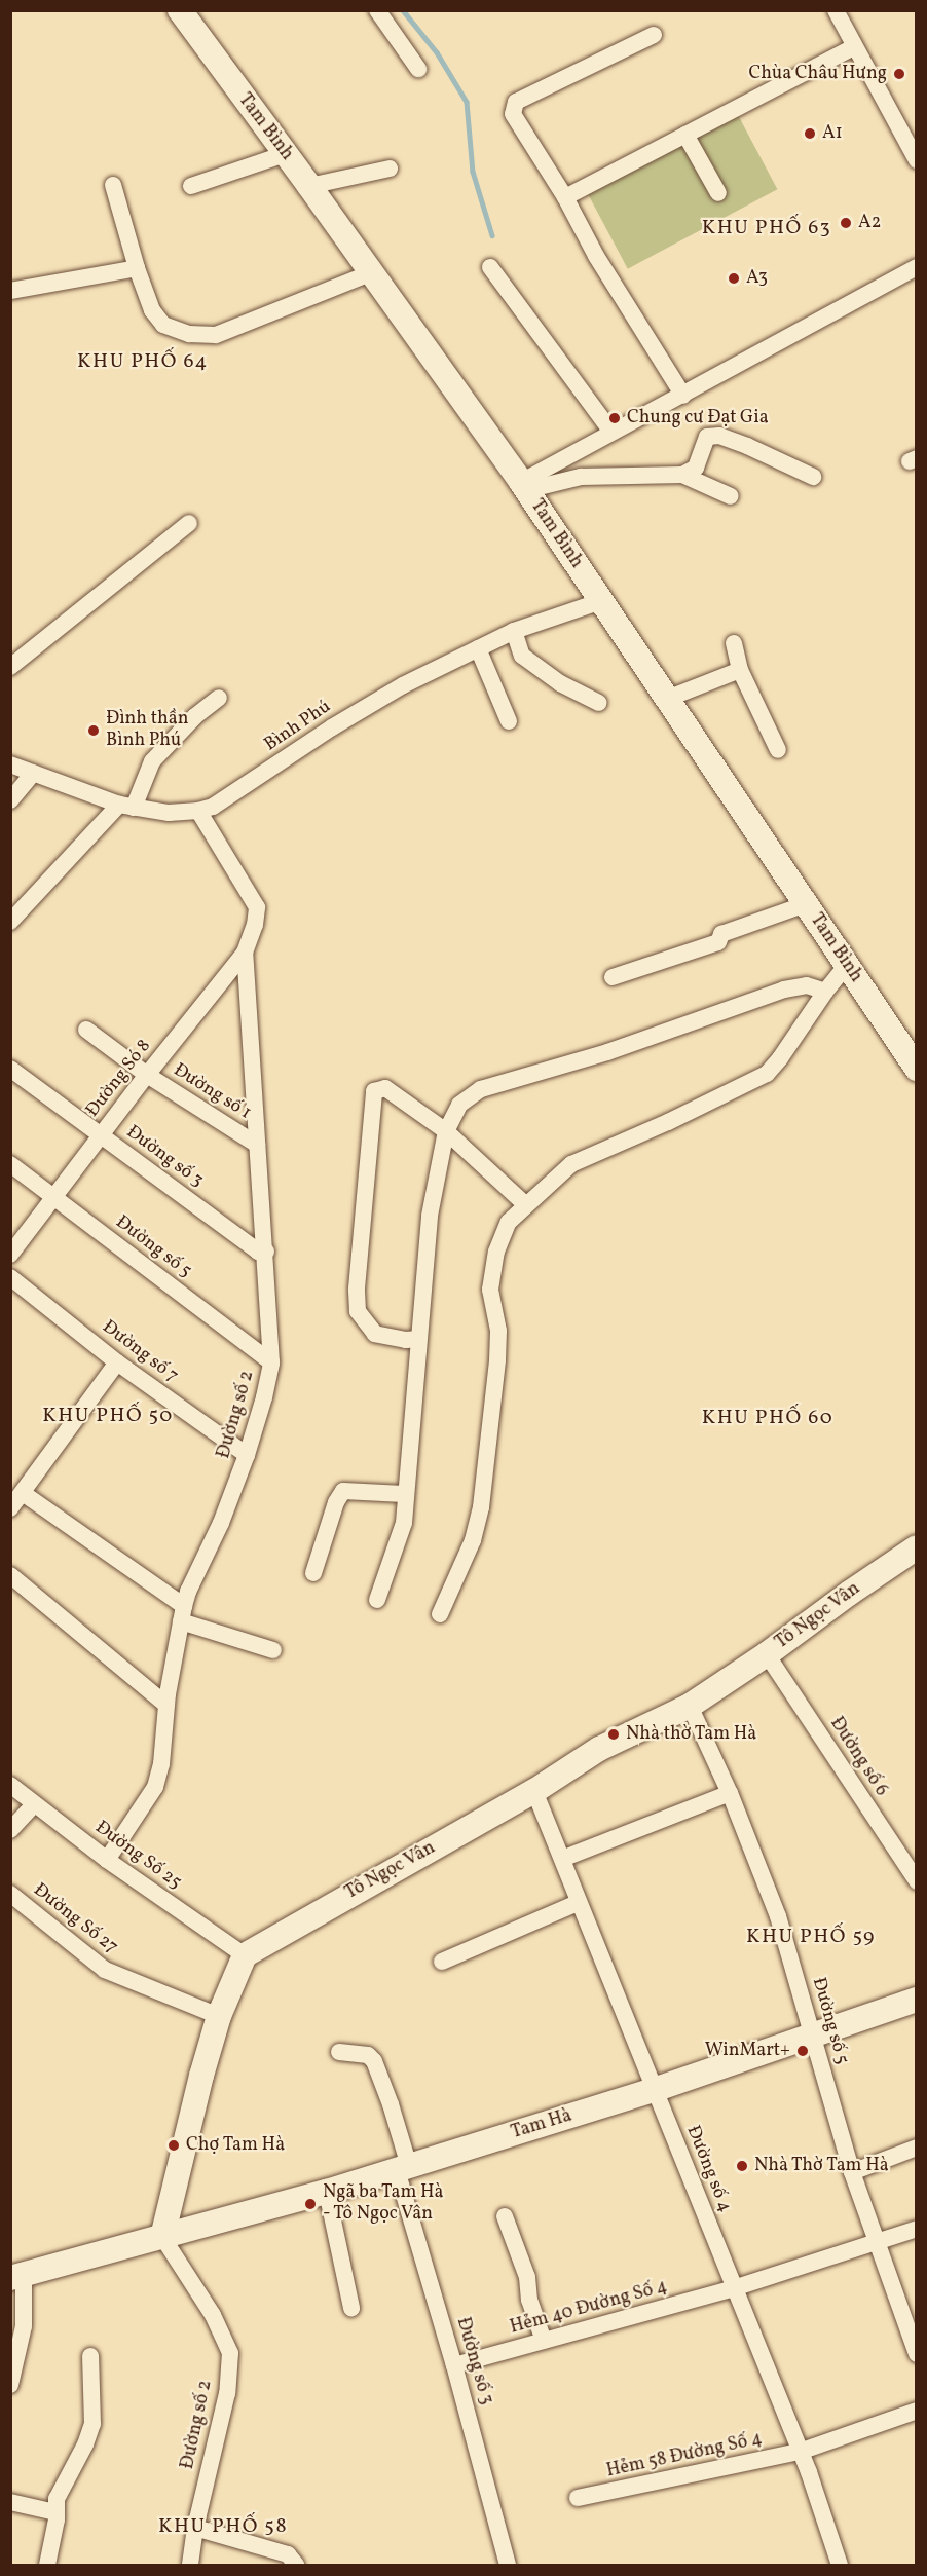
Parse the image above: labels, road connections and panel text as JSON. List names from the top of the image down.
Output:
{
  "streets": {
    "main road": ["Tam Bình", "Tô Ngọc Vân", "Tam Hà"],
    "street": [
      "Bình Phú",
      "Đường Só 8",
      "Đường số 1",
      "Đường số 3",
      "Đường số 5",
      "Đường số 7",
      "Đường số 2",
      "Đường số 6",
      "Đường Số 25",
      "Đường Số 27",
      "Đường số 4",
      "Hẻm 40 Đường Số 4",
      "Hẻm 58 Đường Số 4"
    ]
  },
  "crossings": [
    ["Tam Bình", "Bình Phú"],
    ["Bình Phú", "Đường Só 8"],
    ["Đường Só 8", "Đường số 1"],
    ["Đường Só 8", "Đường số 3"],
    ["Đường Só 8", "Đường số 5"],
    ["Đường Só 8", "Đường số 2"],
    ["Đường số 1", "Đường số 2"],
    ["Đường số 3", "Đường số 2"],
    ["Đường số 3", "Tam Hà"],
    ["Đường số 3", "Hẻm 40 Đường Số 4"],
    ["Đường số 5", "Đường số 2"],
    ["Đường số 5", "Tô Ngọc Vân"],
    ["Đường số 5", "Tam Hà"],
    ["Đường số 5", "Hẻm 40 Đường Số 4"],
    ["Đường số 7", "Đường số 2"],
    ["Đường số 2", "Đường Số 25"],
    ["Đường số 2", "Tam Hà"],
    ["Tô Ngọc Vân", "Đường số 6"],
    ["Tô Ngọc Vân", "Đường Số 25"],
    ["Tô Ngọc Vân", "Đường số 4"],
    ["Tam Hà", "Đường số 4"],
    ["Đường số 4", "Hẻm 40 Đường Số 4"],
    ["Đường số 4", "Hẻm 58 Đường Số 4"]
  ],
  "districts": [
    "KHU PHỐ 63",
    "KHU PHỐ 64",
    "KHU PHỐ 50",
    "KHU PHỐ 60",
    "KHU PHỐ 59",
    "KHU PHỐ 58"
  ],
  "places": [
    "Chùa Châu Hưng",
    "A1",
    "A2",
    "A3",
    "Chung cư Đạt Gia",
    "Đình thần Bình Phú",
    "Nhà thờ Tam Hà",
    "WinMart+",
    "Chợ Tam Hà",
    "Nhà Thờ Tam Hà",
    "Ngã ba Tam Hà - Tô Ngọc Vân"
  ]
}
